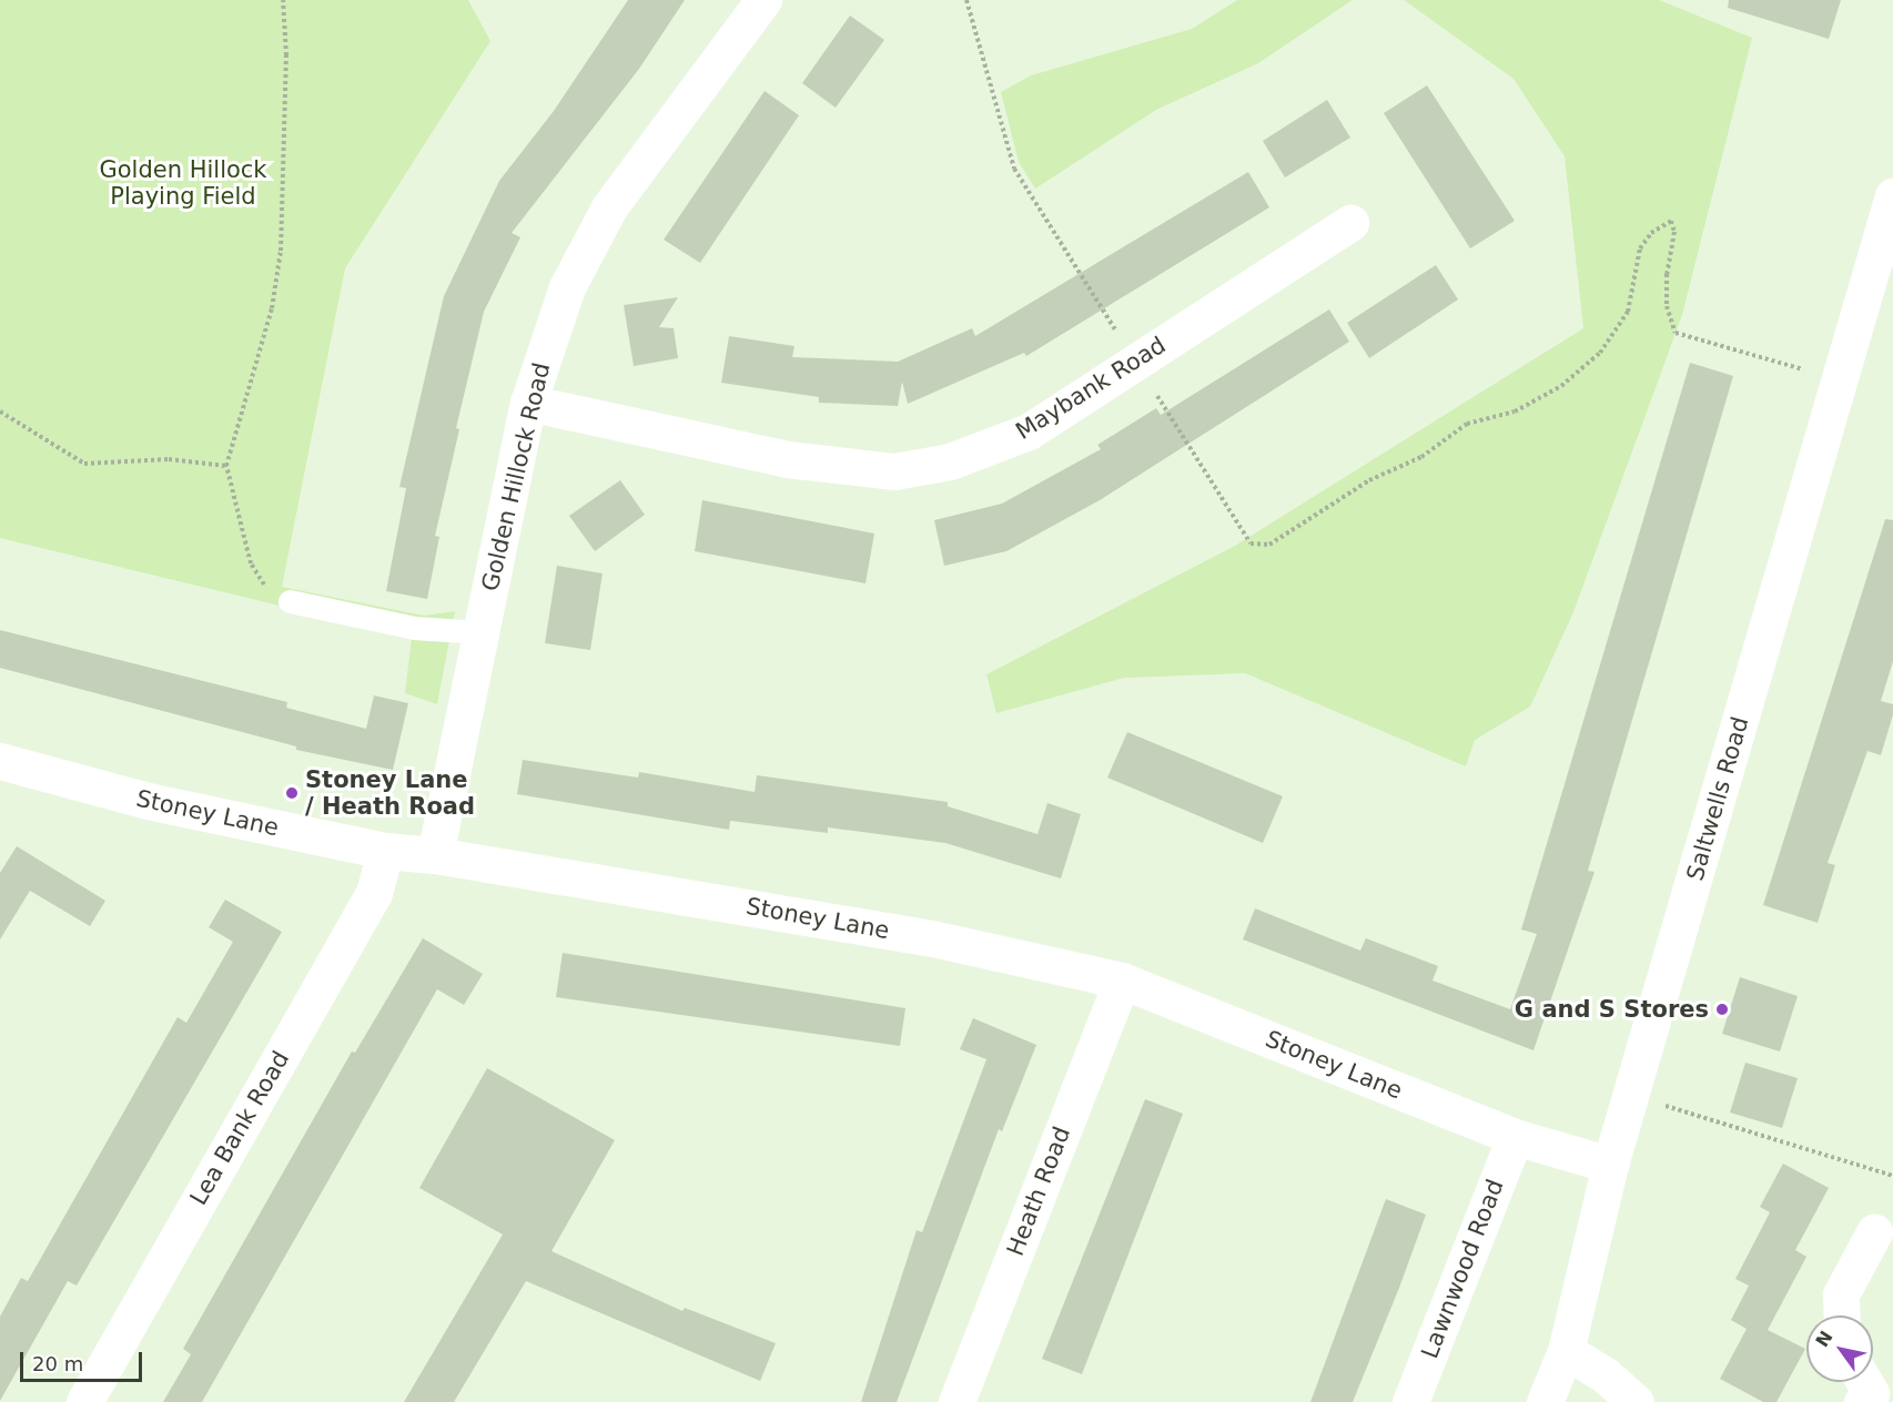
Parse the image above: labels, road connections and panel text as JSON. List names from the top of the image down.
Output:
{
  "streets": {
    "street": [
      "Maybank Road",
      "Golden Hillock Road",
      "Saltwells Road",
      "Stoney Lane",
      "Lea Bank Road",
      "Heath Road",
      "Lawnwood Road"
    ]
  },
  "crossings": [
    ["Maybank Road", "Golden Hillock Road"],
    ["Golden Hillock Road", "Stoney Lane"],
    ["Saltwells Road", "Stoney Lane"],
    ["Stoney Lane", "Lea Bank Road"],
    ["Stoney Lane", "Heath Road"],
    ["Stoney Lane", "Lawnwood Road"]
  ],
  "parks": ["Golden Hillock Playing Field"],
  "places": ["Stoney Lane / Heath Road", "G and S Stores"],
  "scale_bar": "20 m",
  "north": "top left"
}
